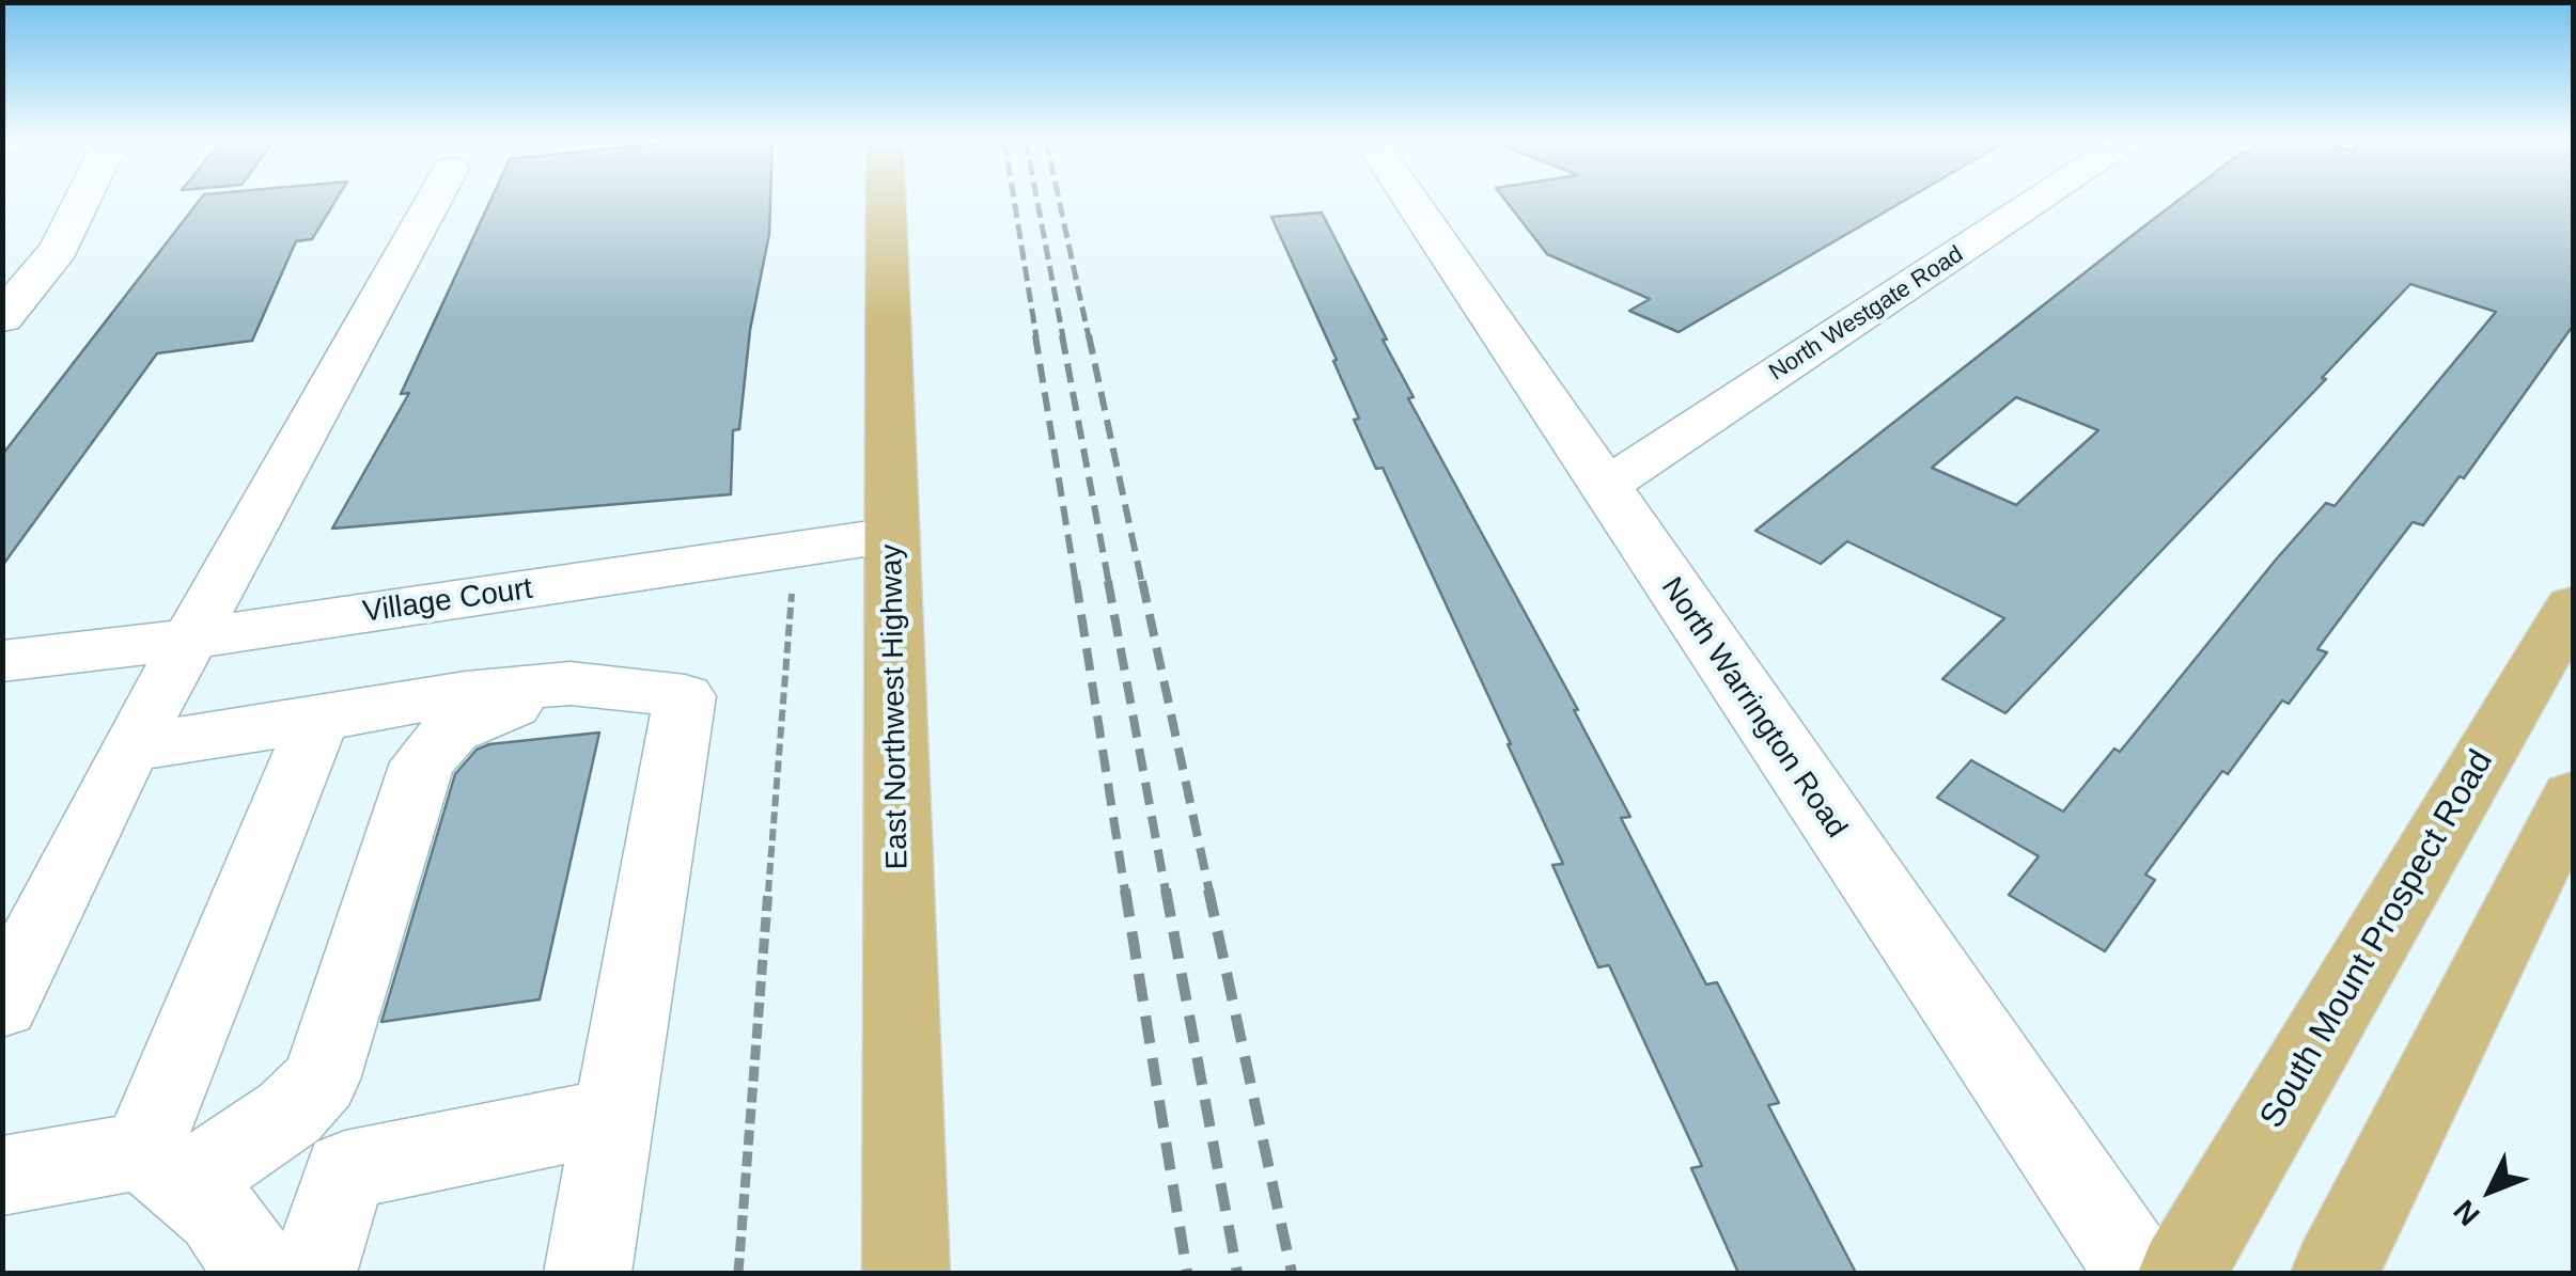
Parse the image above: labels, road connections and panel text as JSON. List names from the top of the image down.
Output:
{
  "streets": {
    "main road": ["East Northwest Highway", "South Mount Prospect Road"],
    "street": ["North Westgate Road", "Village Court", "North Warrington Road"]
  },
  "crossings": [
    ["North Westgate Road", "North Warrington Road"],
    ["Village Court", "East Northwest Highway"]
  ],
  "north": "bottom left"
}
